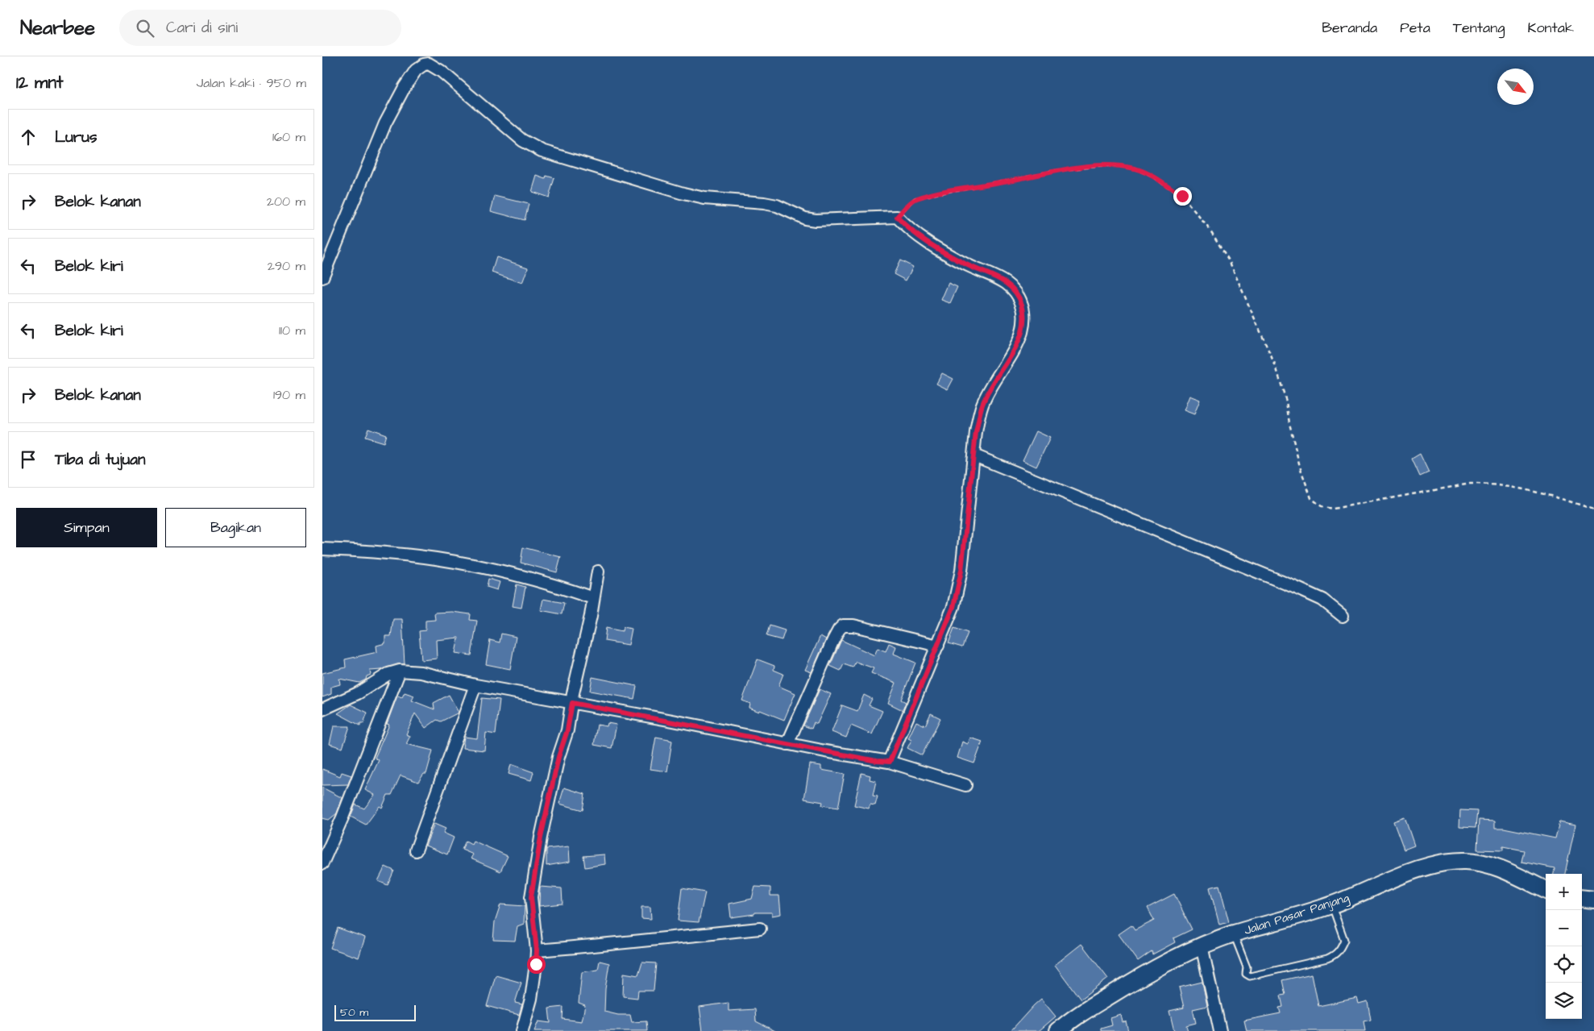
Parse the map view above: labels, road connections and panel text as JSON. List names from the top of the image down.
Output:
{
  "streets": {
    "main road": ["Jalan Pasar Panjang"]
  },
  "scale_bar": "50 m",
  "north": "bottom right",
  "page": {
    "header": "Nearbee",
    "search": "Cari di sini",
    "nav": [
      "Beranda",
      "Peta",
      "Tentang",
      "Kontak"
    ],
    "heading": ["12 mnt", "Jalan kaki · 950 m"],
    "list": [
      ["Lurus", "160 m"],
      ["Belok kanan", "200 m"],
      ["Belok kiri", "290 m"],
      ["Belok kiri", "110 m"],
      ["Belok kanan", "190 m"],
      "Tiba di tujuan"
    ],
    "buttons": ["Simpan", "Bagikan"],
    "map_buttons": ["+", "−"],
    "scale": "50 m"
  }
}
